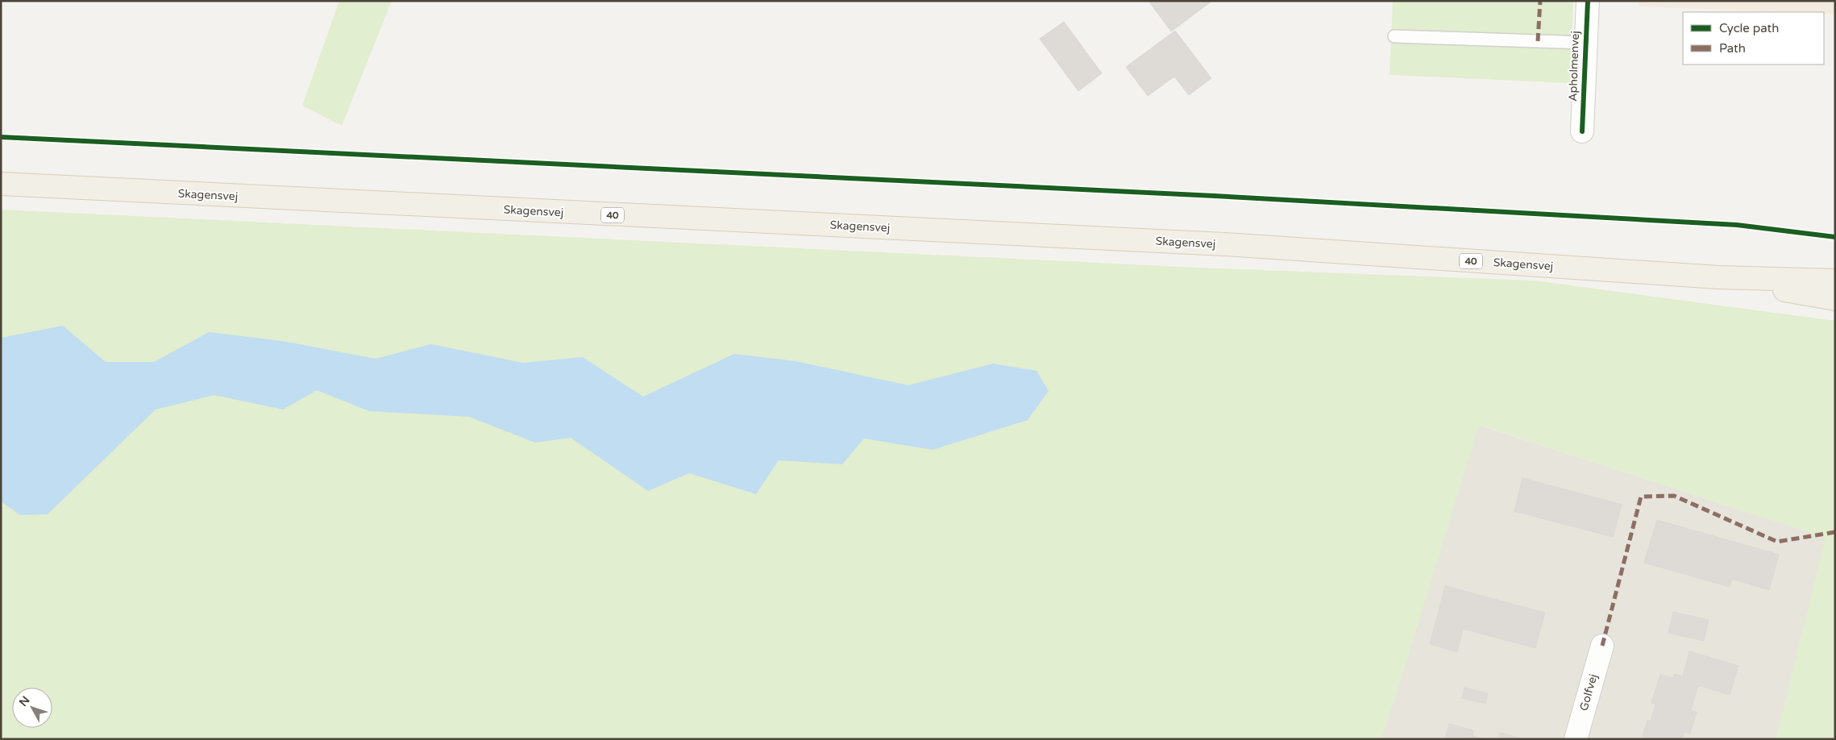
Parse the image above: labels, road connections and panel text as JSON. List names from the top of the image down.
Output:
{
  "streets": {
    "main road": ["Skagensvej", "40"],
    "street": ["Apholmenvej", "Golfvej"]
  },
  "legend": ["Cycle path", "Path"],
  "north": "top left"
}
